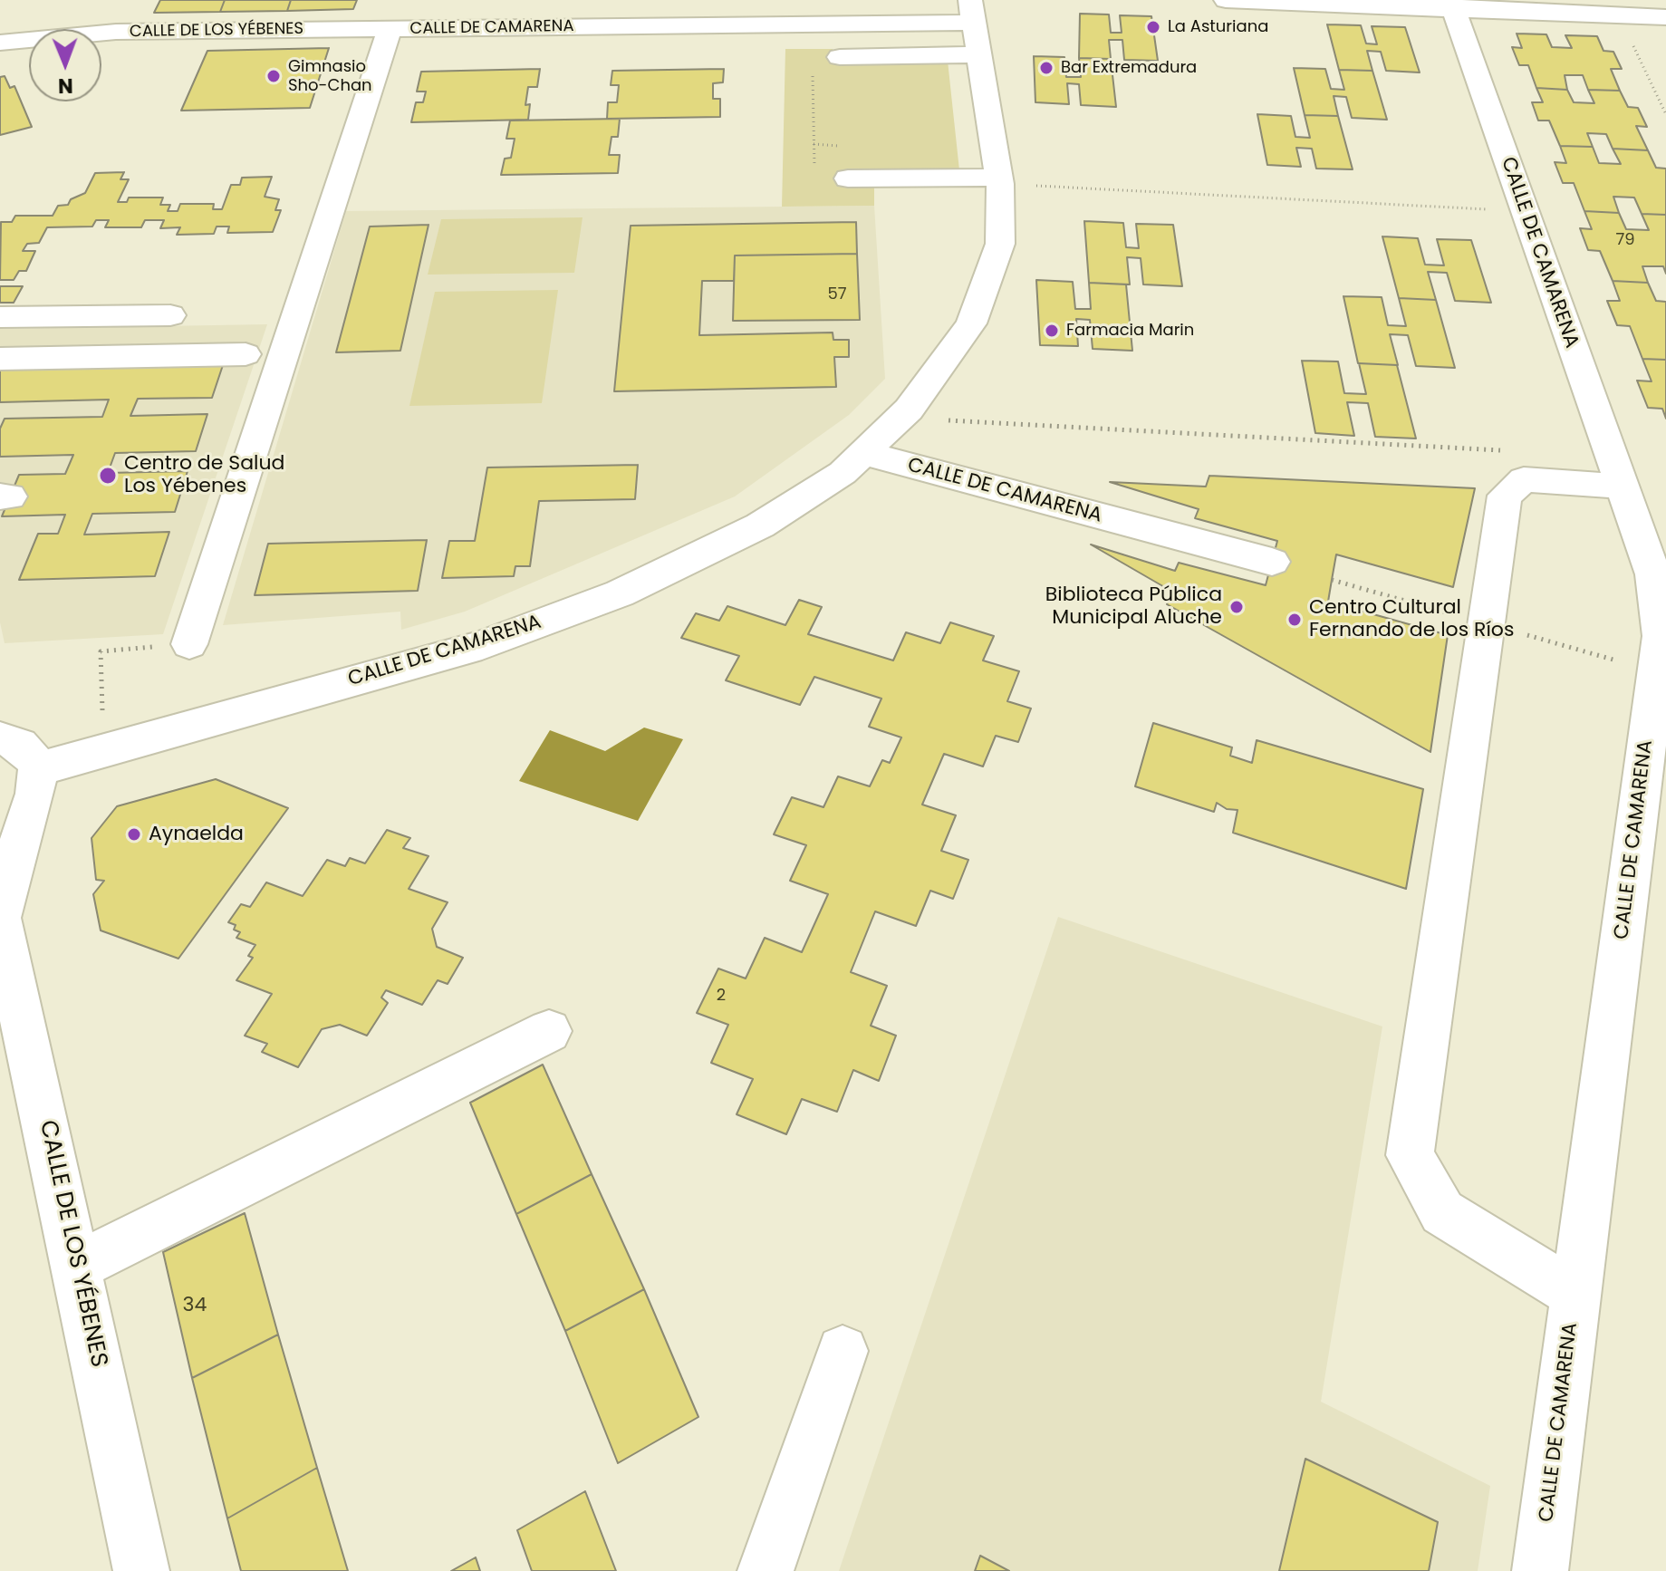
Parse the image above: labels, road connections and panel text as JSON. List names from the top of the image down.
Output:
{
  "streets": {
    "street": ["CALLE DE CAMARENA", "CALLE DE LOS YÉBENES"]
  },
  "crossings": [
    ["CALLE DE CAMARENA", "CALLE DE LOS YÉBENES"]
  ],
  "places": [
    "La Asturiana",
    "Bar Extremadura",
    "Gimnasio Sho-Chan",
    "Farmacia Marin",
    "Centro de Salud Los Yébenes",
    "Biblioteca Pública Municipal Aluche",
    "Centro Cultural Fernando de los Ríos",
    "Aynaelda"
  ],
  "house_numbers": [
    "79",
    "57",
    "2",
    "34"
  ],
  "north": "bottom"
}
